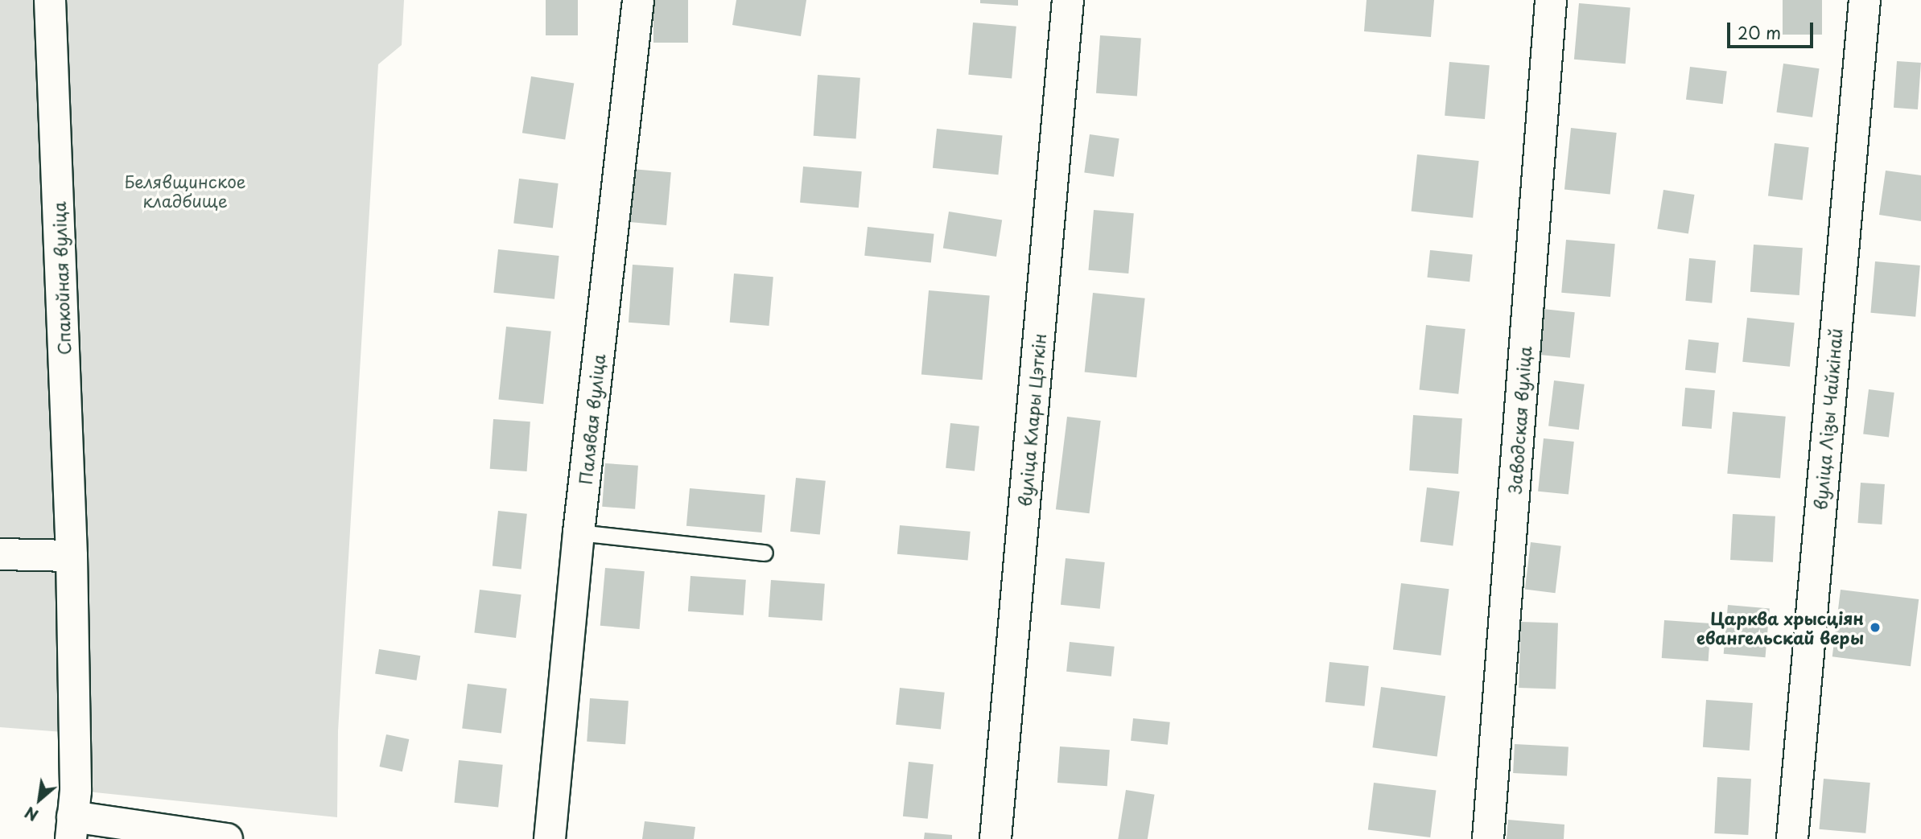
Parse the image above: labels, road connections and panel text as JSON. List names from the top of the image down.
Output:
{
  "streets": {
    "street": [
      "Спакойная вуліца",
      "Палявая вуліца",
      "вуліца Лізы Чайкінай",
      "вуліца Клары Цэткін",
      "Заводская вуліца"
    ]
  },
  "parks": ["Белявщинское кладбище"],
  "places": ["Царква хрысціян евангельскай веры"],
  "scale_bar": "20 m",
  "north": "bottom left"
}
